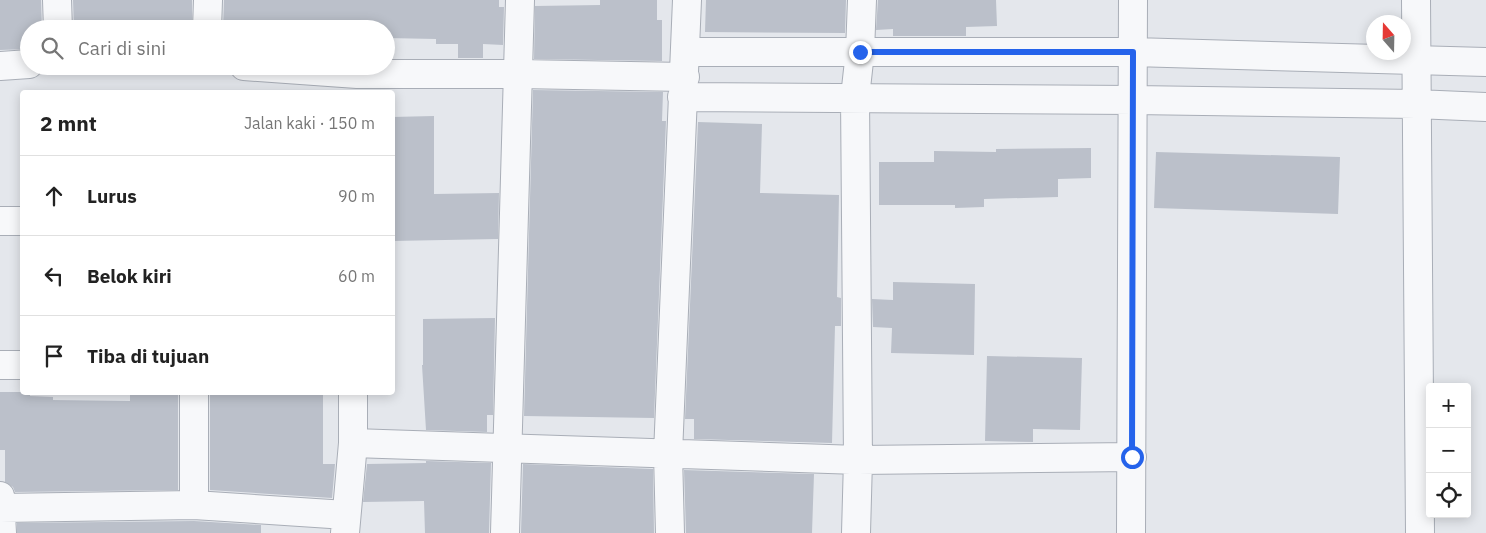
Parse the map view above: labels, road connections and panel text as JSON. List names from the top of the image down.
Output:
{
  "north": "top",
  "page": {
    "search": "Cari di sini",
    "heading": ["2 mnt", "Jalan kaki · 150 m"],
    "list": [
      ["Lurus", "90 m"],
      ["Belok kiri", "60 m"],
      "Tiba di tujuan"
    ],
    "map_buttons": ["+", "−"]
  }
}
